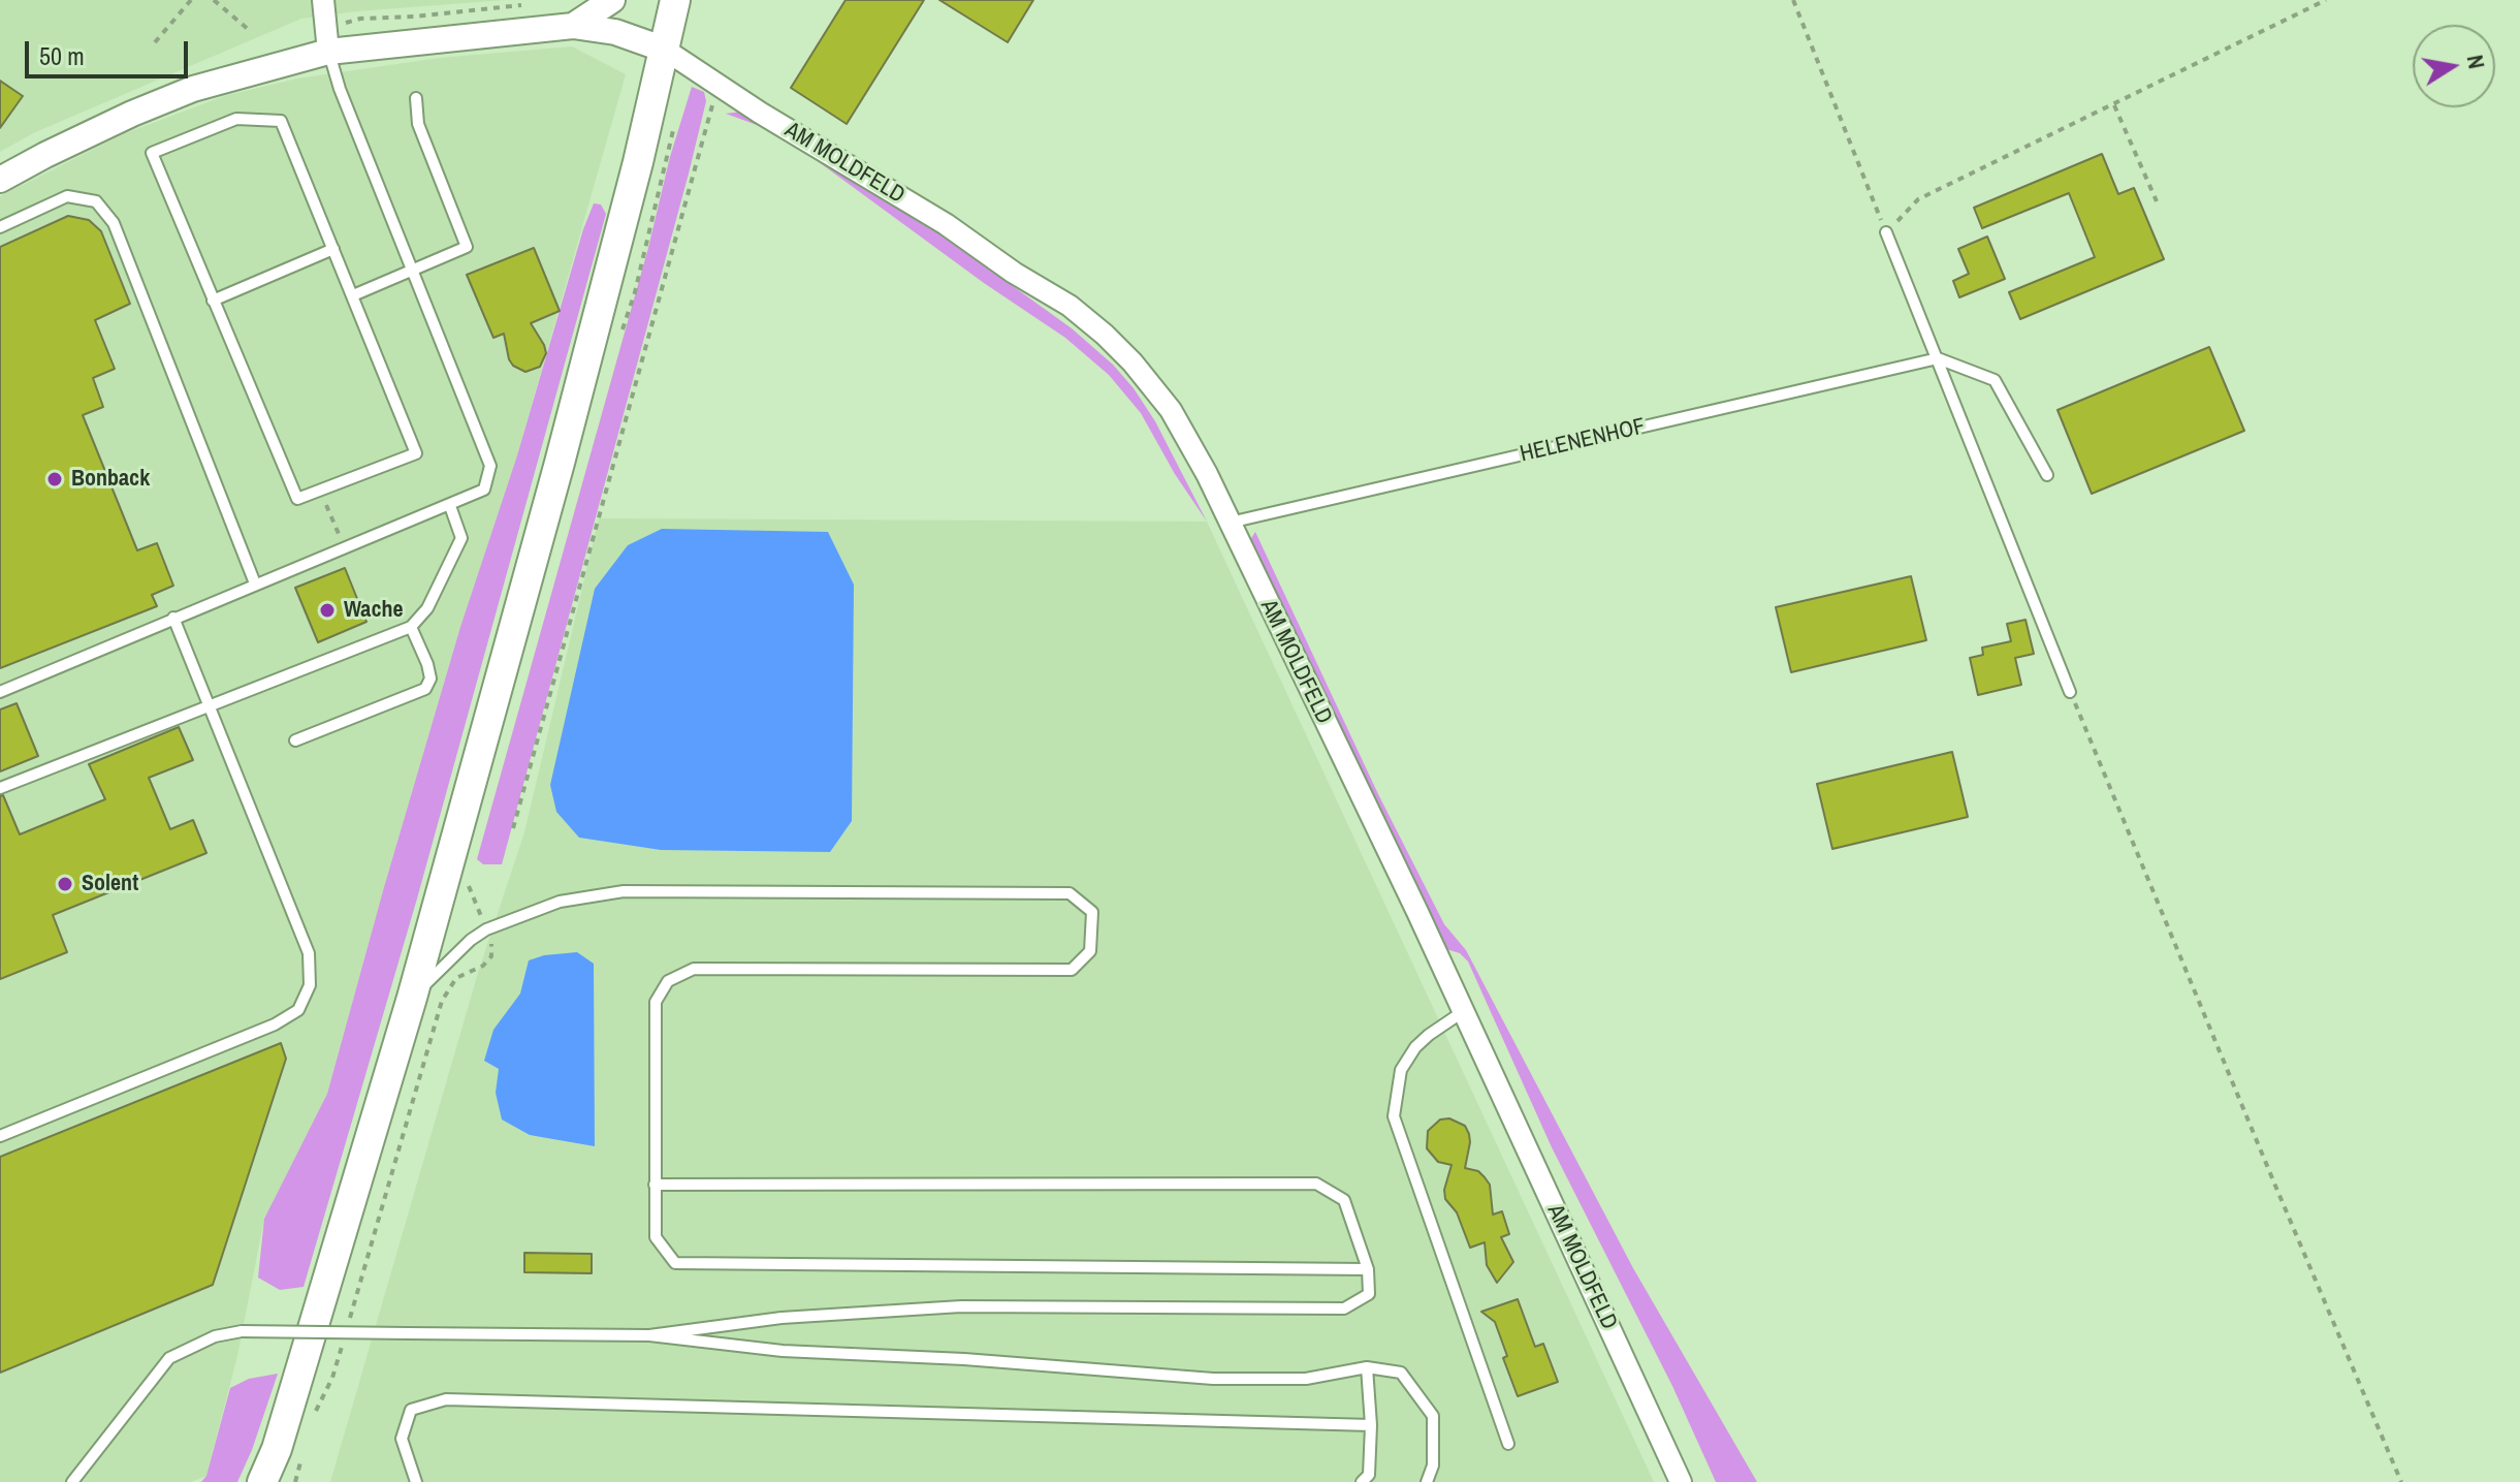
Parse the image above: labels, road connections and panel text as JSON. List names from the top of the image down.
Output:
{
  "streets": {
    "street": ["AM MOLDFELD"],
    "lane": ["HELENENHOF"]
  },
  "crossings": [
    ["AM MOLDFELD", "HELENENHOF"]
  ],
  "places": ["Bonback", "Wache", "Solent"],
  "scale_bar": "50 m",
  "north": "right"
}
